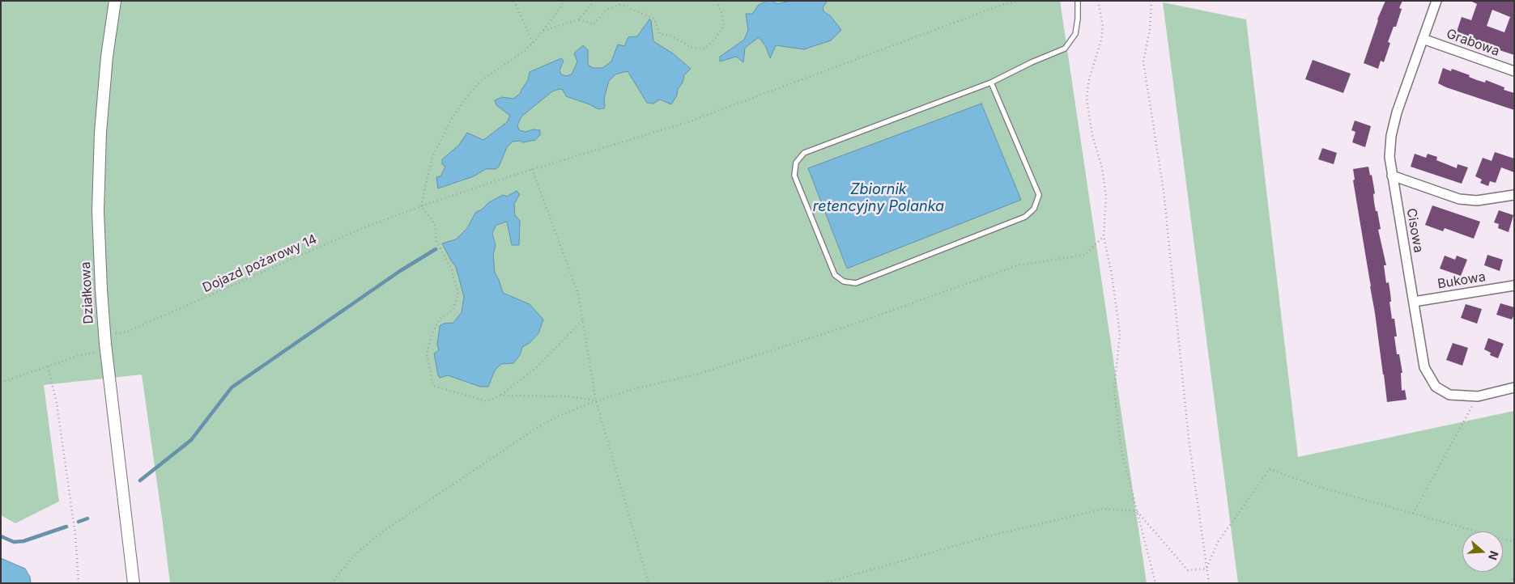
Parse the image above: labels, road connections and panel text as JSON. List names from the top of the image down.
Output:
{
  "streets": {
    "street": [
      "Grabowa",
      "Cisowa",
      "Bukowa",
      "Działkowa"
    ],
    "path": ["Dojazd pożarowy 14"]
  },
  "crossings": [
    ["Grabowa", "Cisowa"],
    ["Cisowa", "Bukowa"],
    ["Dojazd pożarowy 14", "Działkowa"]
  ],
  "water": ["Zbiornik retencyjny Polanka"],
  "north": "right"
}
